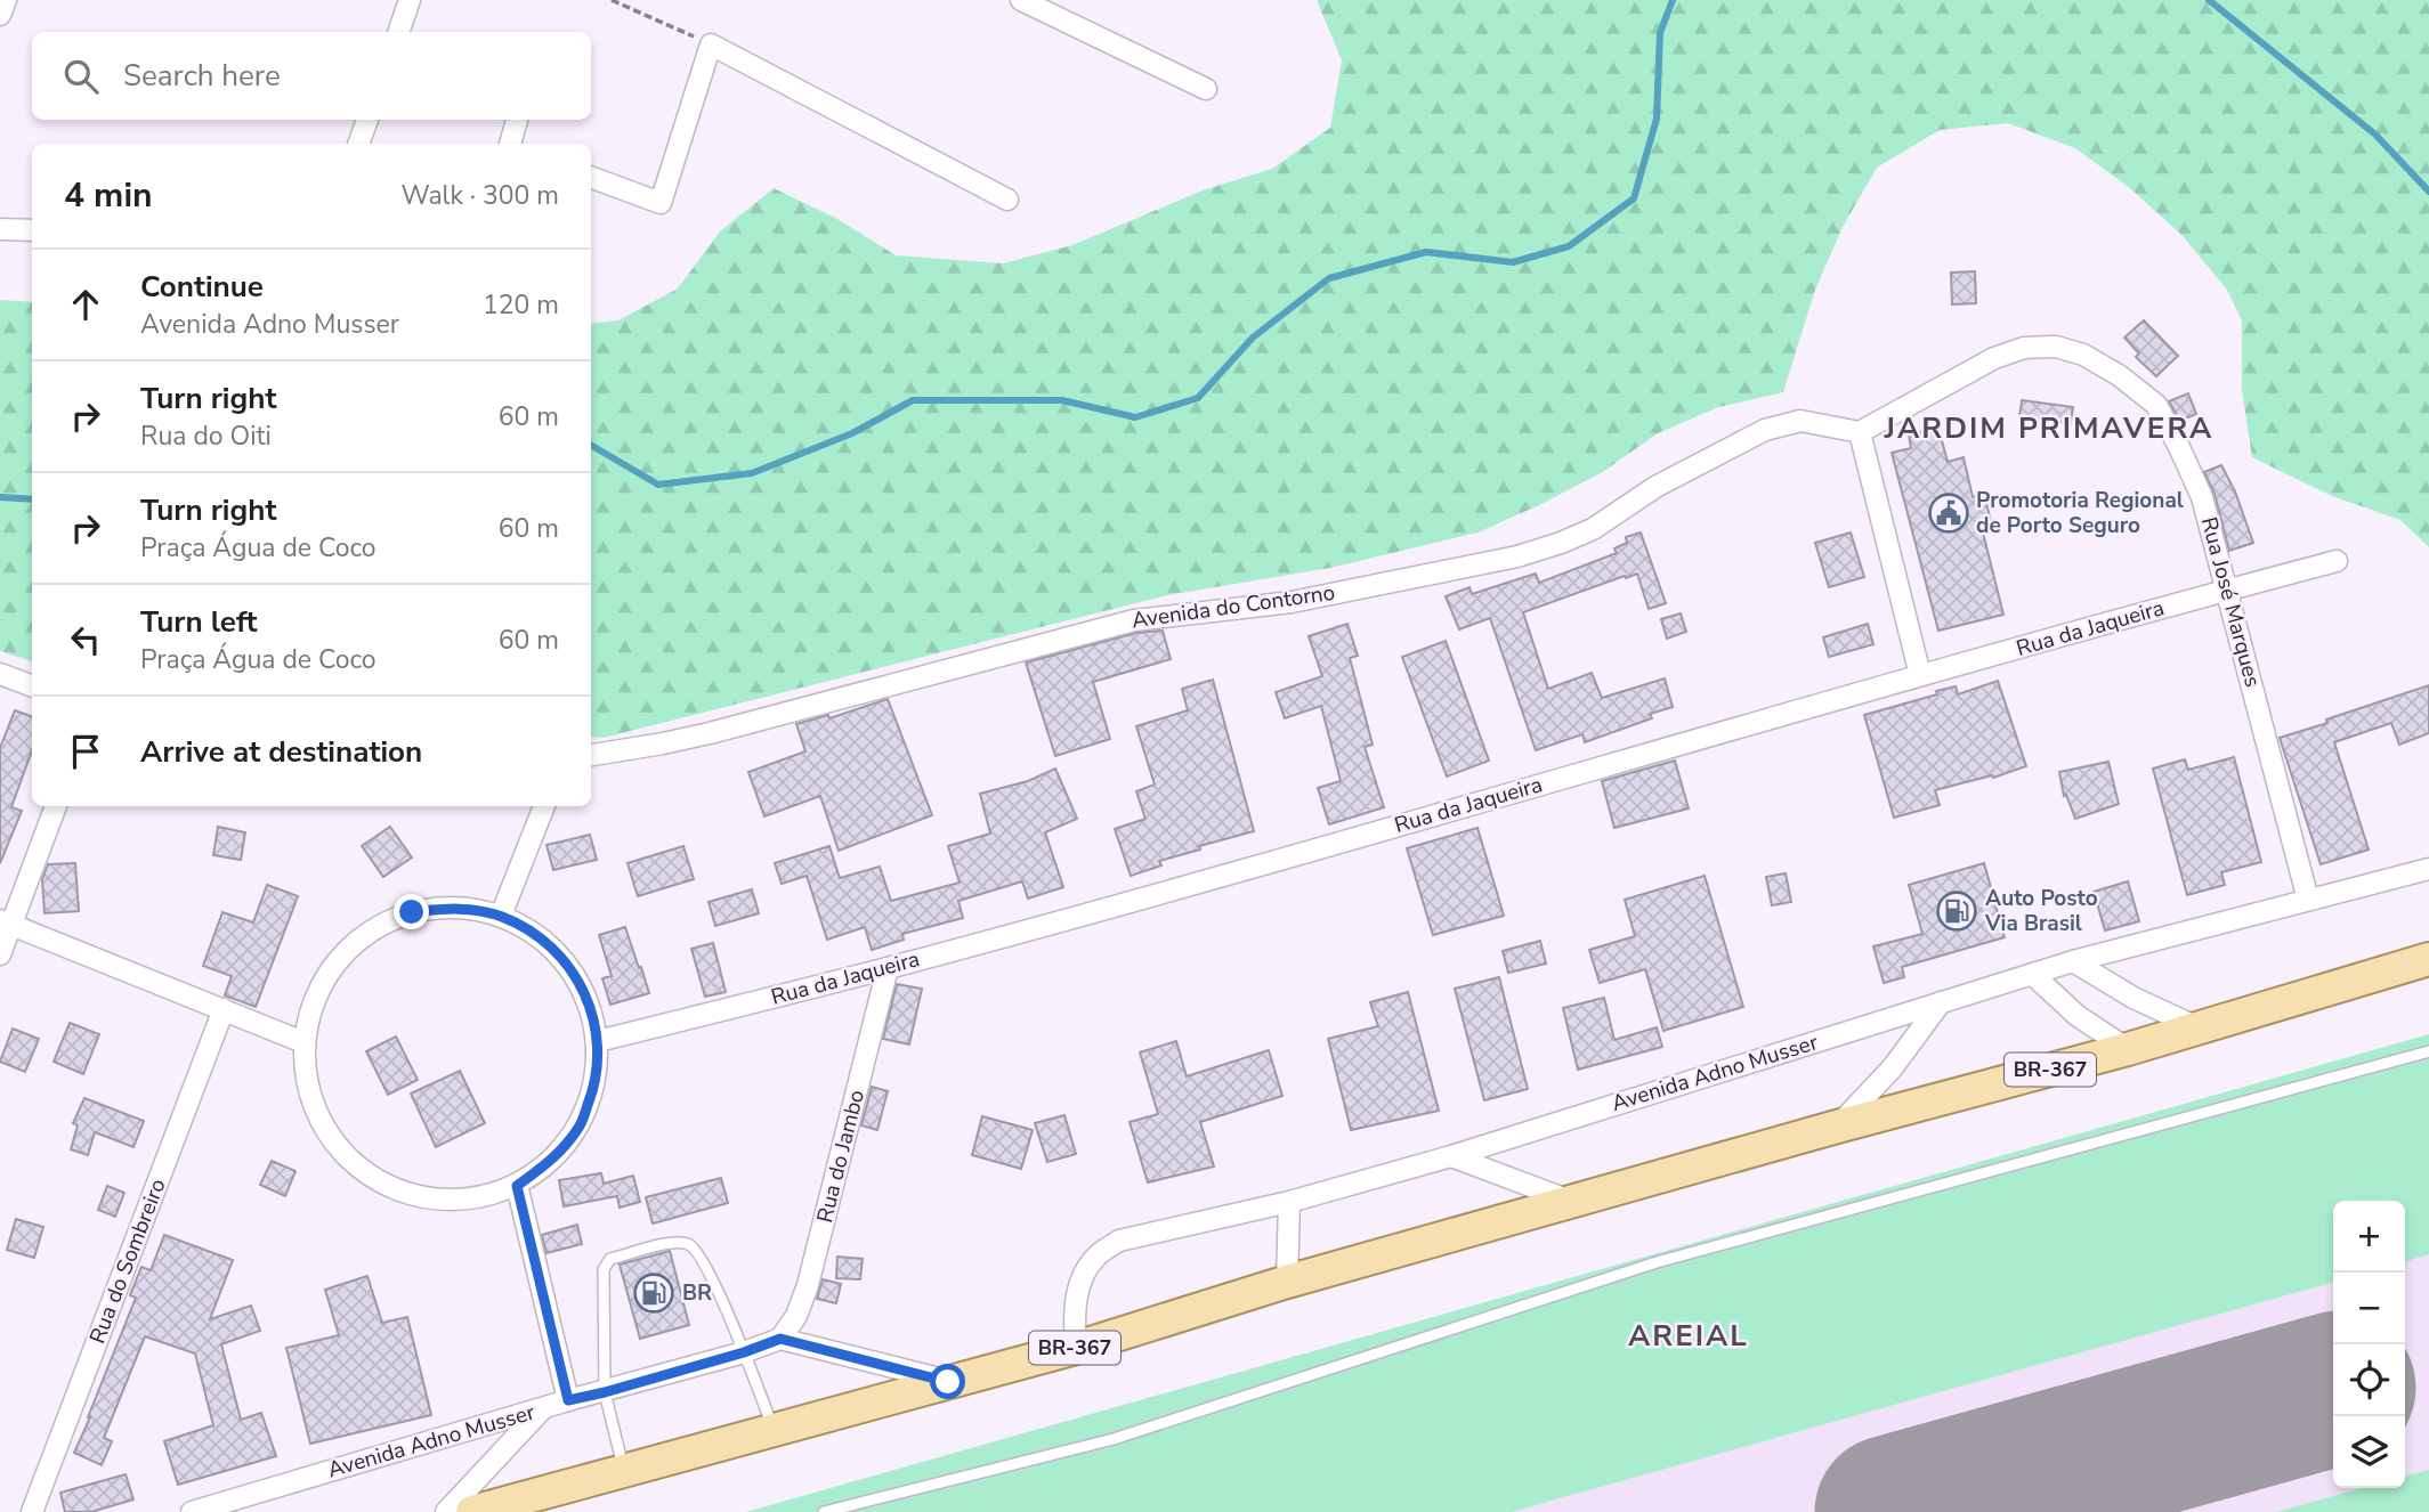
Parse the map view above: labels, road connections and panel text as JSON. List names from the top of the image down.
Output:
{
  "streets": {
    "main road": ["BR-367"],
    "street": [
      "Rua José Marques",
      "Avenida do Contorno",
      "Rua da Jaqueira",
      "Avenida Adno Musser",
      "Rua do Jambo",
      "Rua do Sombreiro"
    ]
  },
  "crossings": [
    ["Rua José Marques", "Avenida do Contorno"],
    ["Rua José Marques", "Rua da Jaqueira"],
    ["Rua José Marques", "Avenida Adno Musser"],
    ["Rua da Jaqueira", "Rua do Jambo"],
    ["BR-367", "Avenida Adno Musser"],
    ["Avenida Adno Musser", "Rua do Jambo"]
  ],
  "districts": ["JARDIM PRIMAVERA", "AREIAL"],
  "places": {
    "public building": ["Promotoria Regional de Porto Seguro"],
    "fuel station": ["Auto Posto Via Brasil", "BR"]
  },
  "page": {
    "search": "Search here",
    "heading": ["4 min", "Walk · 300 m"],
    "list": [
      ["Continue", "Avenida Adno Musser", "120 m"],
      ["Turn right", "Rua do Oiti", "60 m"],
      ["Turn right", "Praça Água de Coco", "60 m"],
      ["Turn left", "Praça Água de Coco", "60 m"],
      "Arrive at destination"
    ],
    "map_buttons": ["+", "−"]
  }
}
